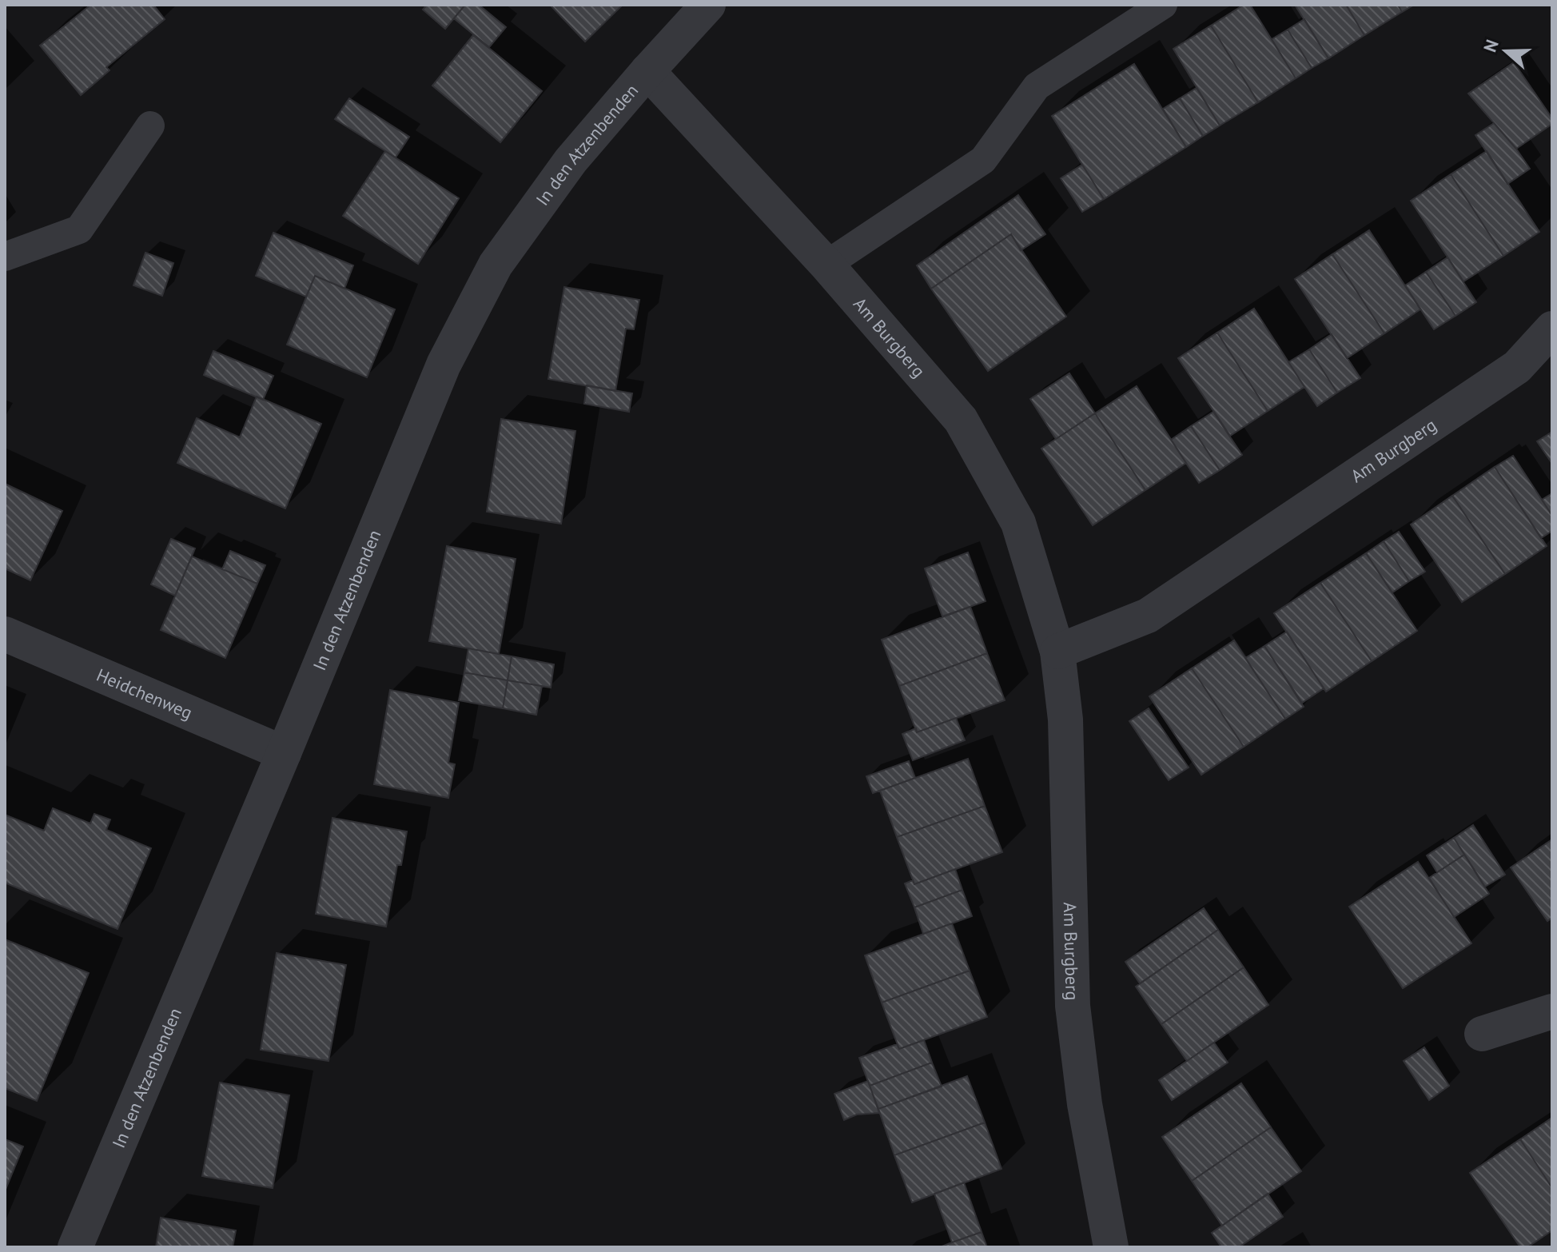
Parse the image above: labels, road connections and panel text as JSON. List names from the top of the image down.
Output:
{
  "streets": {
    "street": ["In den Atzenbenden", "Am Burgberg", "Heidchenweg"]
  },
  "crossings": [
    ["In den Atzenbenden", "Am Burgberg"],
    ["In den Atzenbenden", "Heidchenweg"]
  ],
  "north": "left"
}
